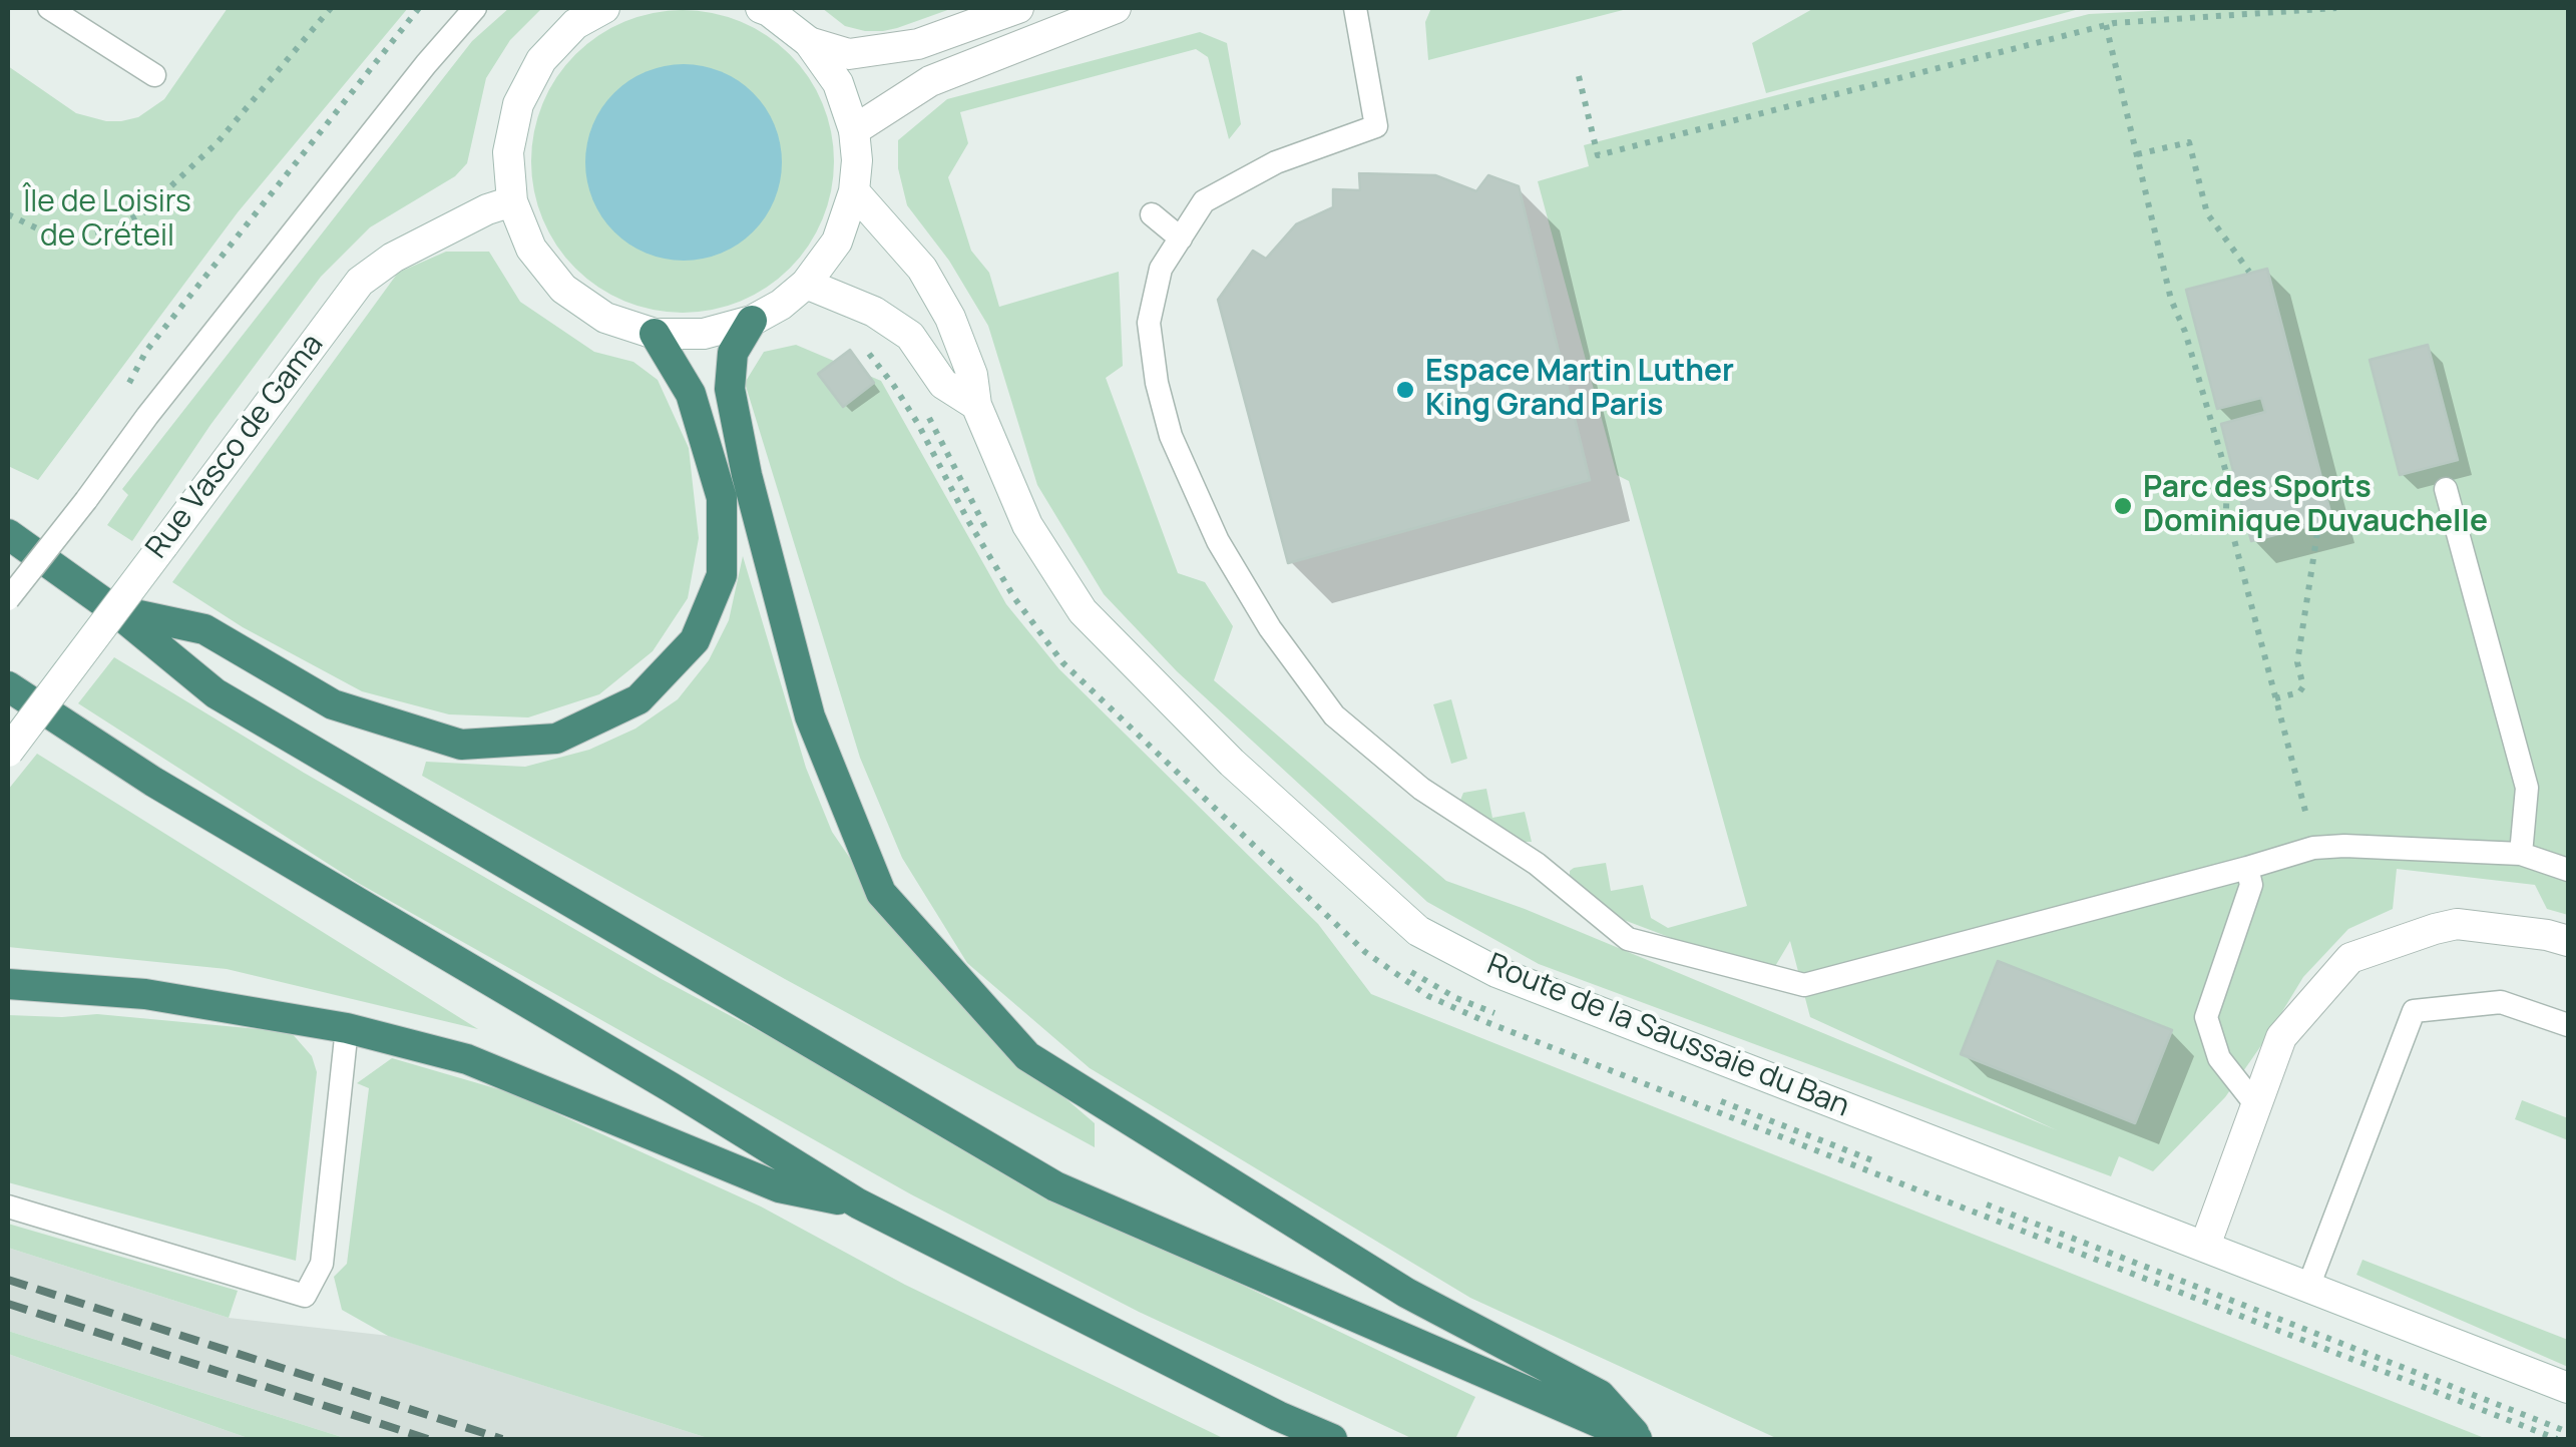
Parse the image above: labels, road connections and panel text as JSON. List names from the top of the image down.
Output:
{
  "streets": {
    "main road": ["Rue Vasco de Gama", "Route de la Saussaie du Ban"]
  },
  "parks": ["Île de Loisirs de Créteil"],
  "places": ["Espace Martin Luther King Grand Paris", "Parc des Sports Dominique Duvauchelle"]
}
